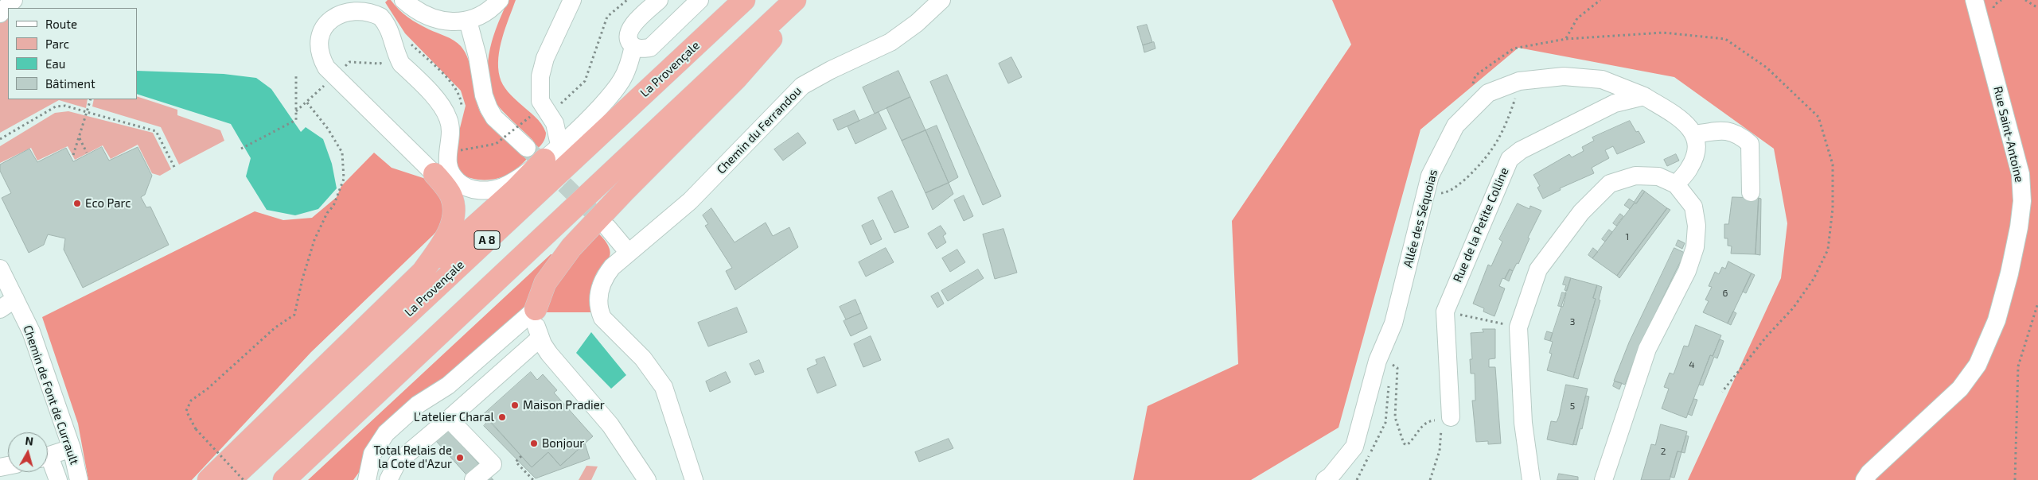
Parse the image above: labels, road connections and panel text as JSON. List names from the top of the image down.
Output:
{
  "streets": {
    "highway": ["La Provençale", "A 8"],
    "street": [
      "Chemin du Ferrandou",
      "Rue Saint-Antoine",
      "Allée des Séquoias",
      "Rue de la Petite Colline",
      "Chemin de Font de Currault"
    ]
  },
  "crossings": [
    ["Allée des Séquoias", "Rue de la Petite Colline"]
  ],
  "places": [
    "Eco Parc",
    "Maison Pradier",
    "L'atelier Charal",
    "Bonjour",
    "Total Relais de la Cote d'Azur"
  ],
  "house_numbers": [
    "1",
    "6",
    "3",
    "4",
    "5",
    "2"
  ],
  "legend": [
    "Route",
    "Parc",
    "Eau",
    "Bâtiment"
  ],
  "north": "top"
}
